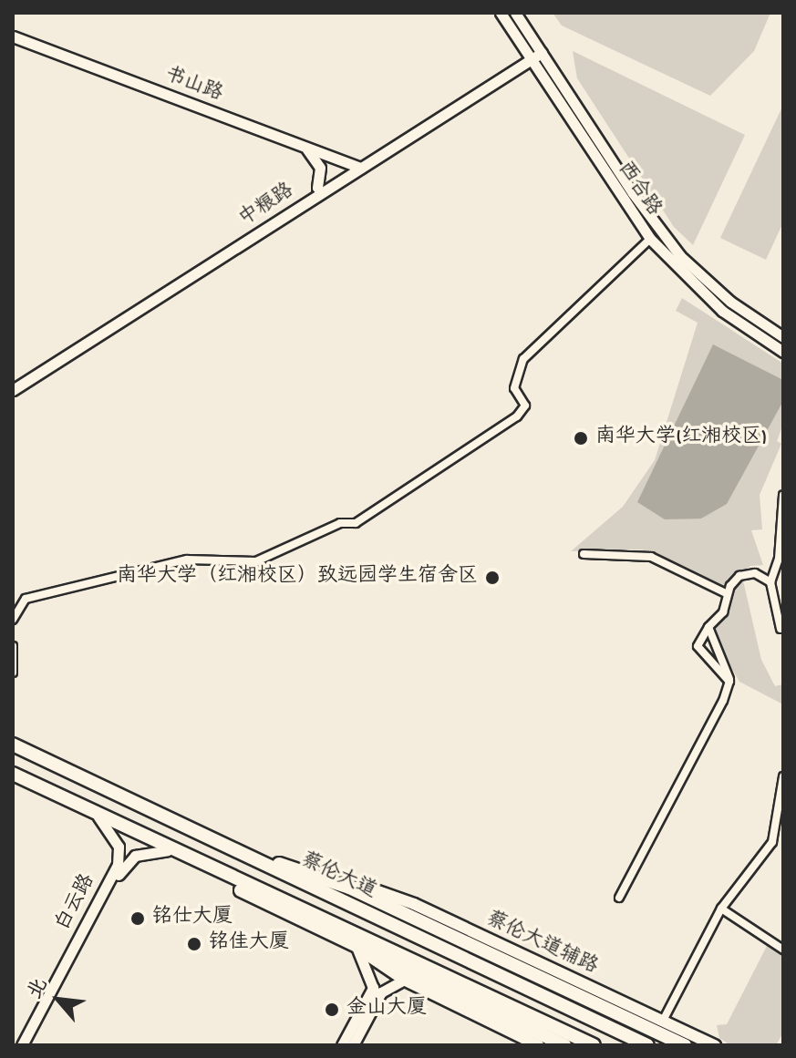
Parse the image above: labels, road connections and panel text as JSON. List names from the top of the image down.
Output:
{
  "streets": {
    "highway": ["蔡伦大道"],
    "main road": ["蔡伦大道辅路"],
    "street": [
      "书山路",
      "西合路",
      "中粮路",
      "白云路"
    ]
  },
  "crossings": [
    ["书山路", "中粮路"],
    ["西合路", "中粮路"]
  ],
  "places": [
    "南华大学(红湘校区)",
    "南华大学（红湘校区）致远园学生宿舍区",
    "铭仕大厦",
    "铭佳大厦",
    "金山大厦"
  ],
  "north": "top left"
}
